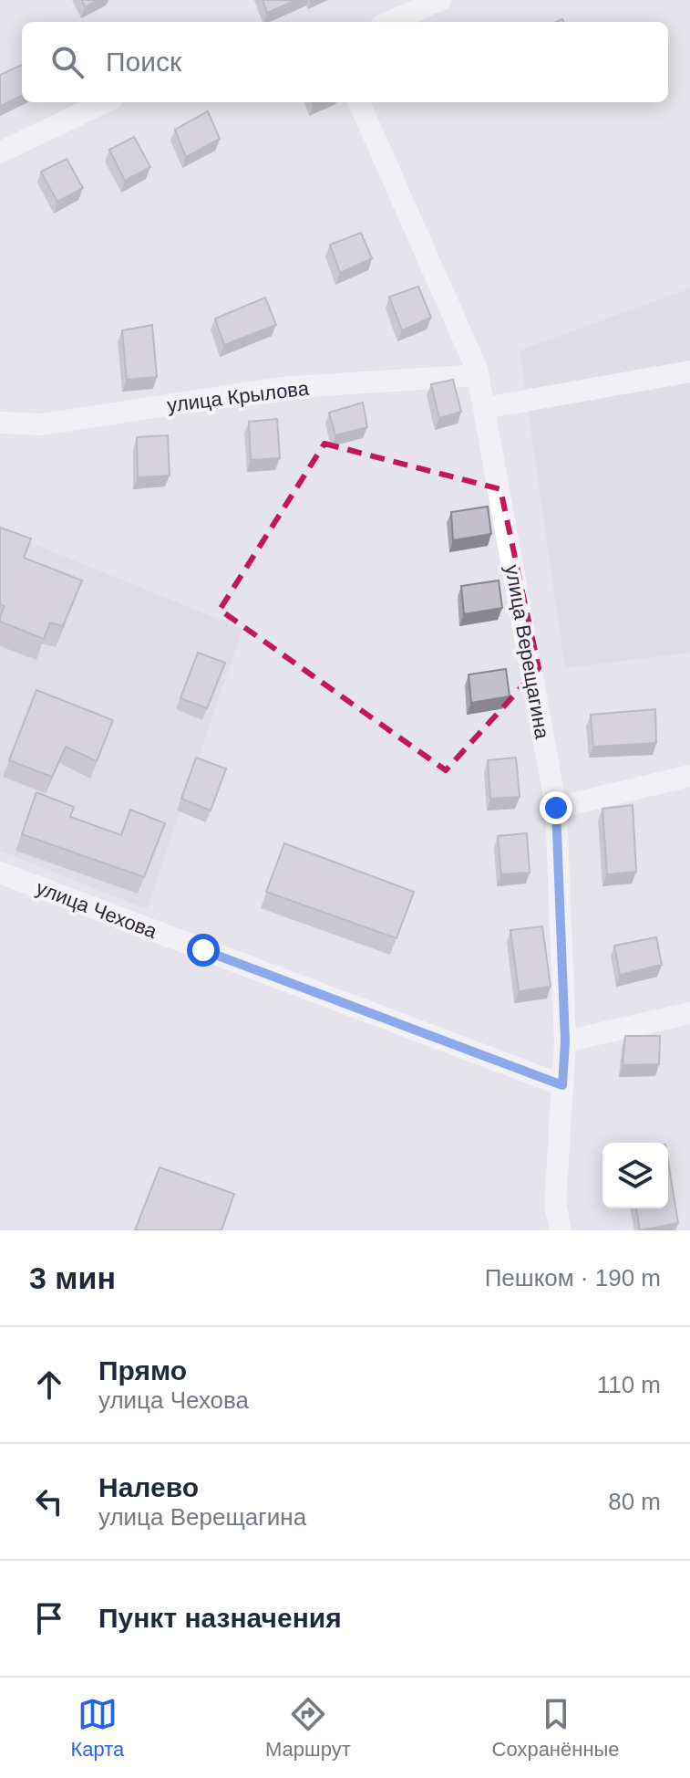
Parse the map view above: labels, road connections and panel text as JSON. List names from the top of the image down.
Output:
{
  "streets": {
    "street": ["улица Крылова", "улица Верещагина", "улица Чехова"]
  },
  "crossings": [
    ["улица Крылова", "улица Верещагина"],
    ["улица Верещагина", "улица Чехова"]
  ],
  "page": {
    "search": "Поиск",
    "heading": ["3 мин", "Пешком · 190 m"],
    "list": [
      ["Прямо", "улица Чехова", "110 m"],
      ["Налево", "улица Верещагина", "80 m"],
      "Пункт назначения"
    ],
    "nav": ["Карта", "Маршрут", "Сохранённые"]
  }
}
